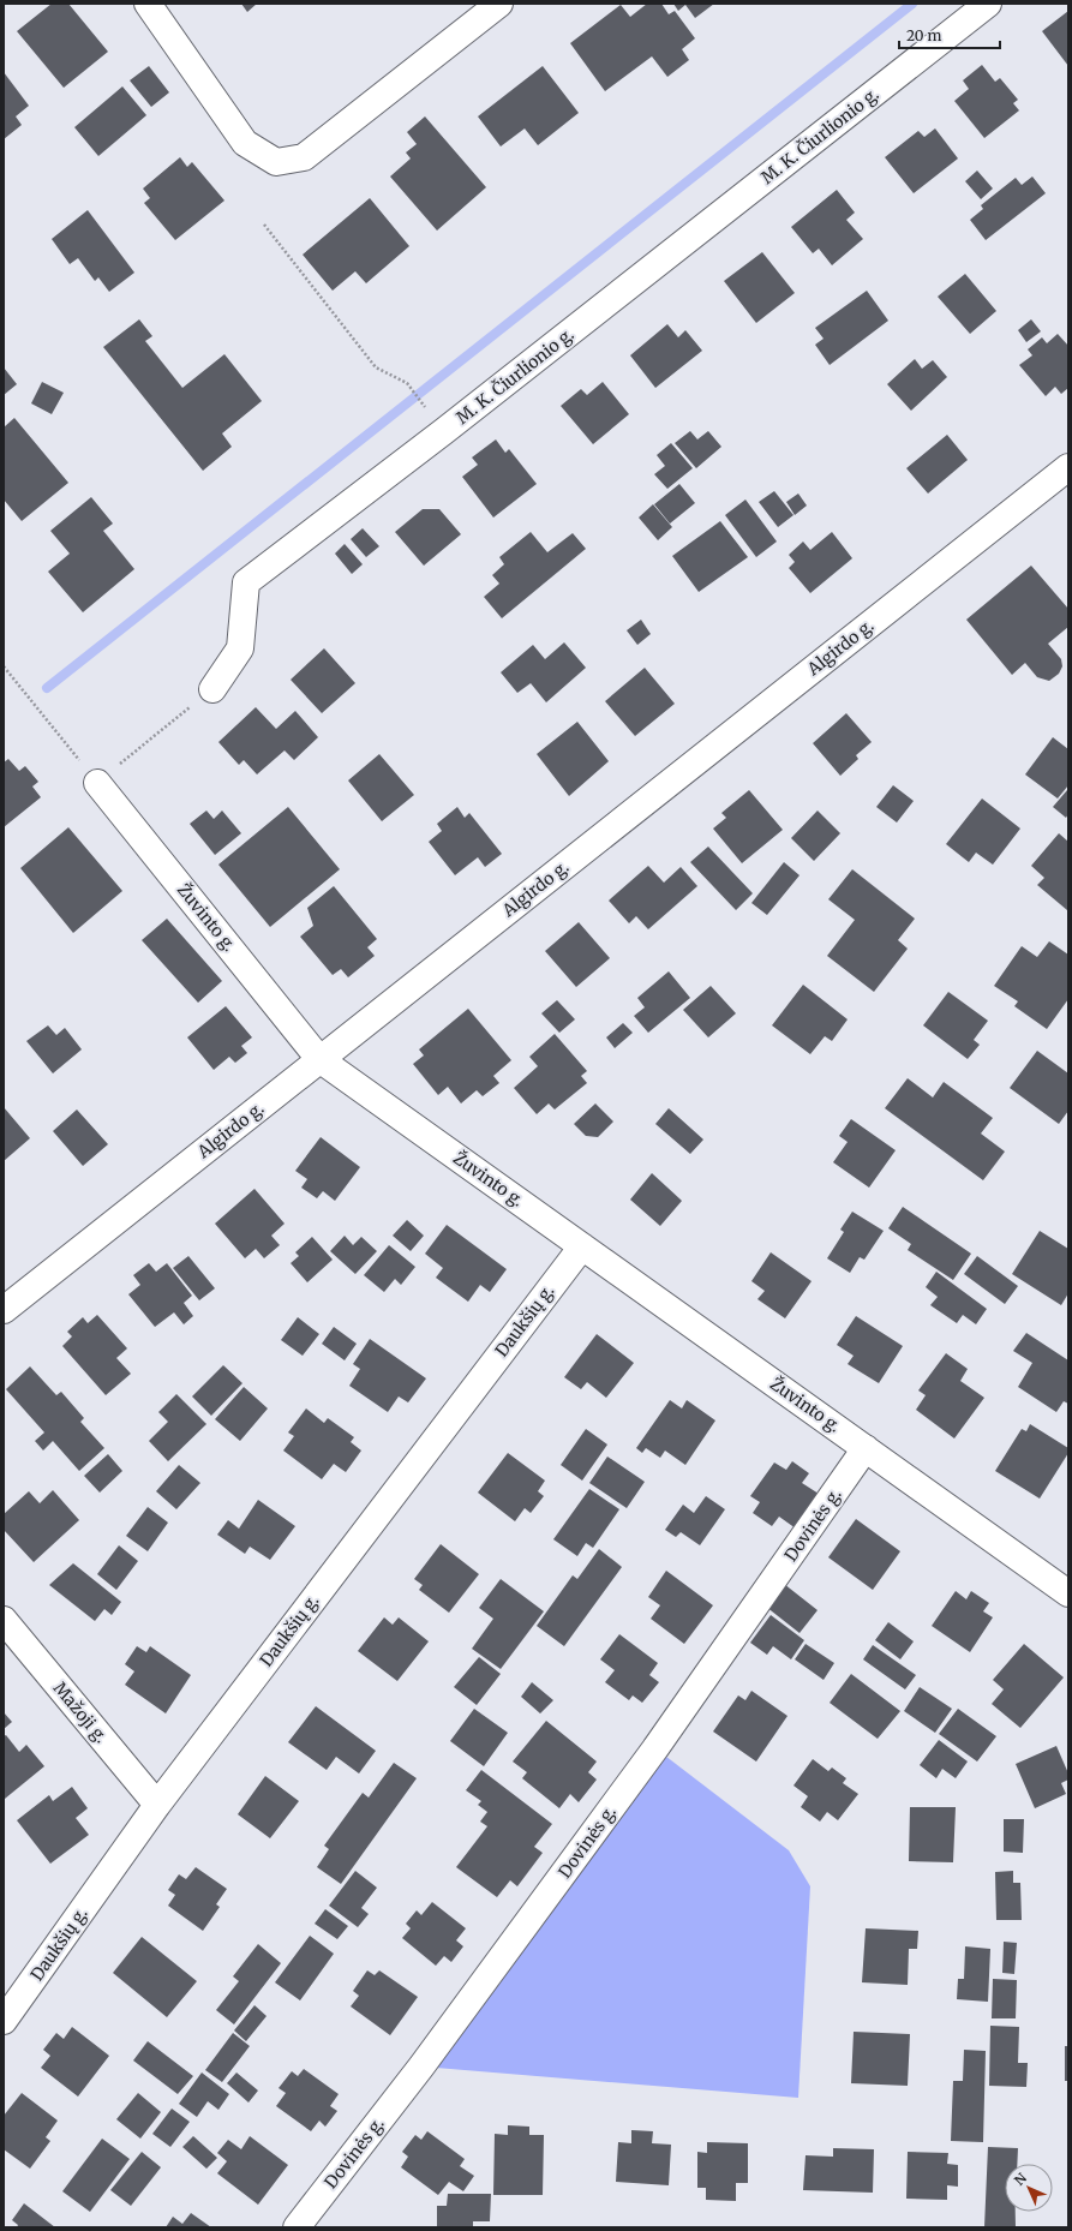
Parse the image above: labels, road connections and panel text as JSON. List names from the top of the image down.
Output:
{
  "streets": {
    "street": [
      "M. K. Čiurlionio g.",
      "Algirdo g.",
      "Žuvinto g.",
      "Daukšių g.",
      "Dovinės g.",
      "Mažoji g."
    ]
  },
  "crossings": [
    ["Algirdo g.", "Žuvinto g."],
    ["Žuvinto g.", "Daukšių g."],
    ["Žuvinto g.", "Dovinės g."],
    ["Daukšių g.", "Mažoji g."]
  ],
  "scale_bar": "20 m",
  "north": "top left"
}
